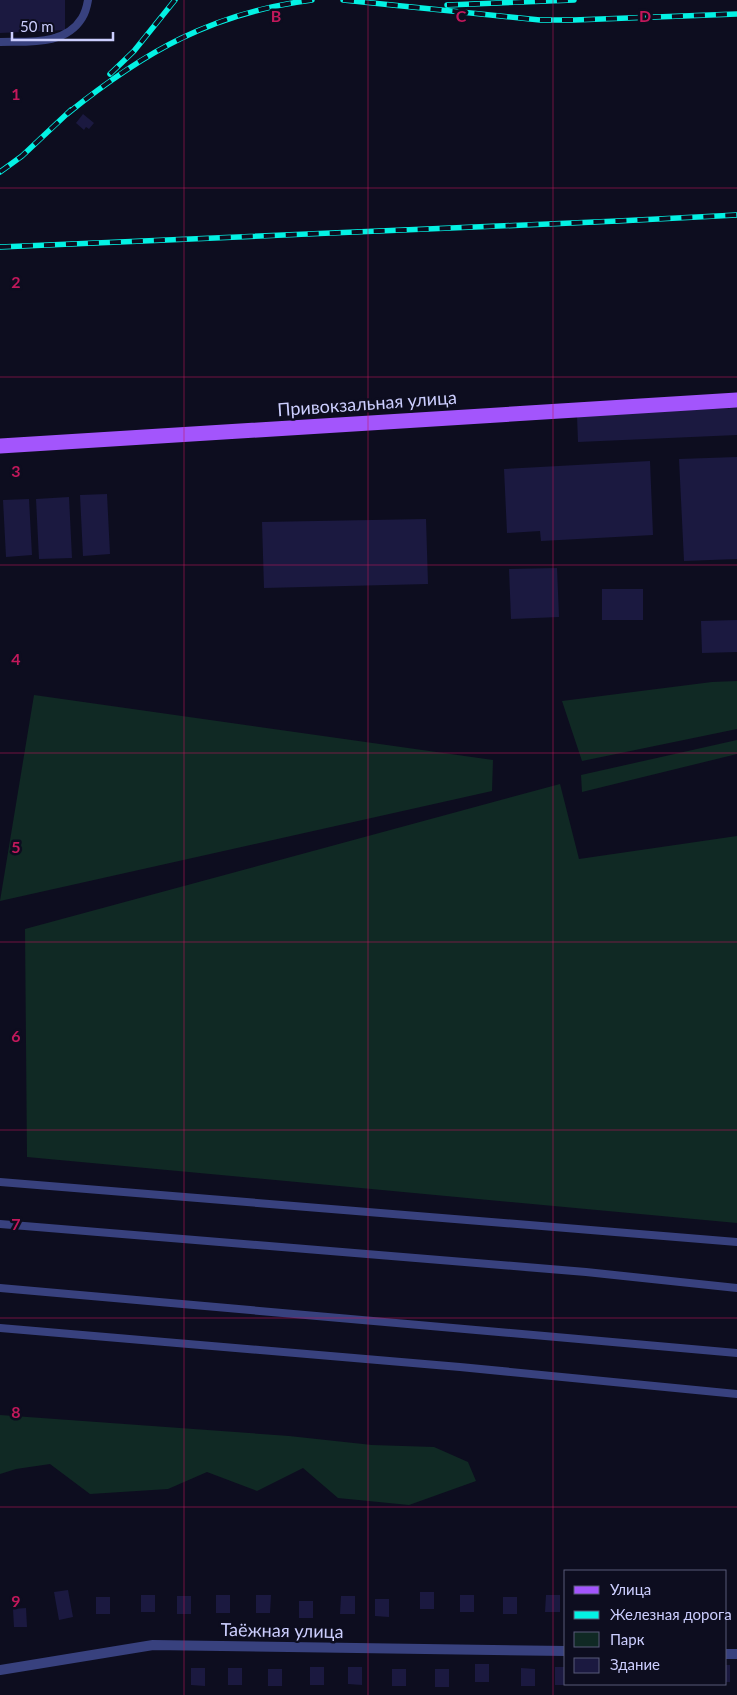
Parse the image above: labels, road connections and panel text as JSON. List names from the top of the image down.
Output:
{
  "streets": {
    "main road": ["Привокзальная улица"],
    "street": ["Таёжная улица"]
  },
  "legend": [
    "Улица",
    "Железная дорога",
    "Парк",
    "Здание"
  ],
  "scale_bar": "50 m",
  "grid": {
    "columns": ["B", "C", "D"],
    "rows": [
      "1",
      "2",
      "3",
      "4",
      "5",
      "6",
      "7",
      "8",
      "9"
    ]
  }
}
